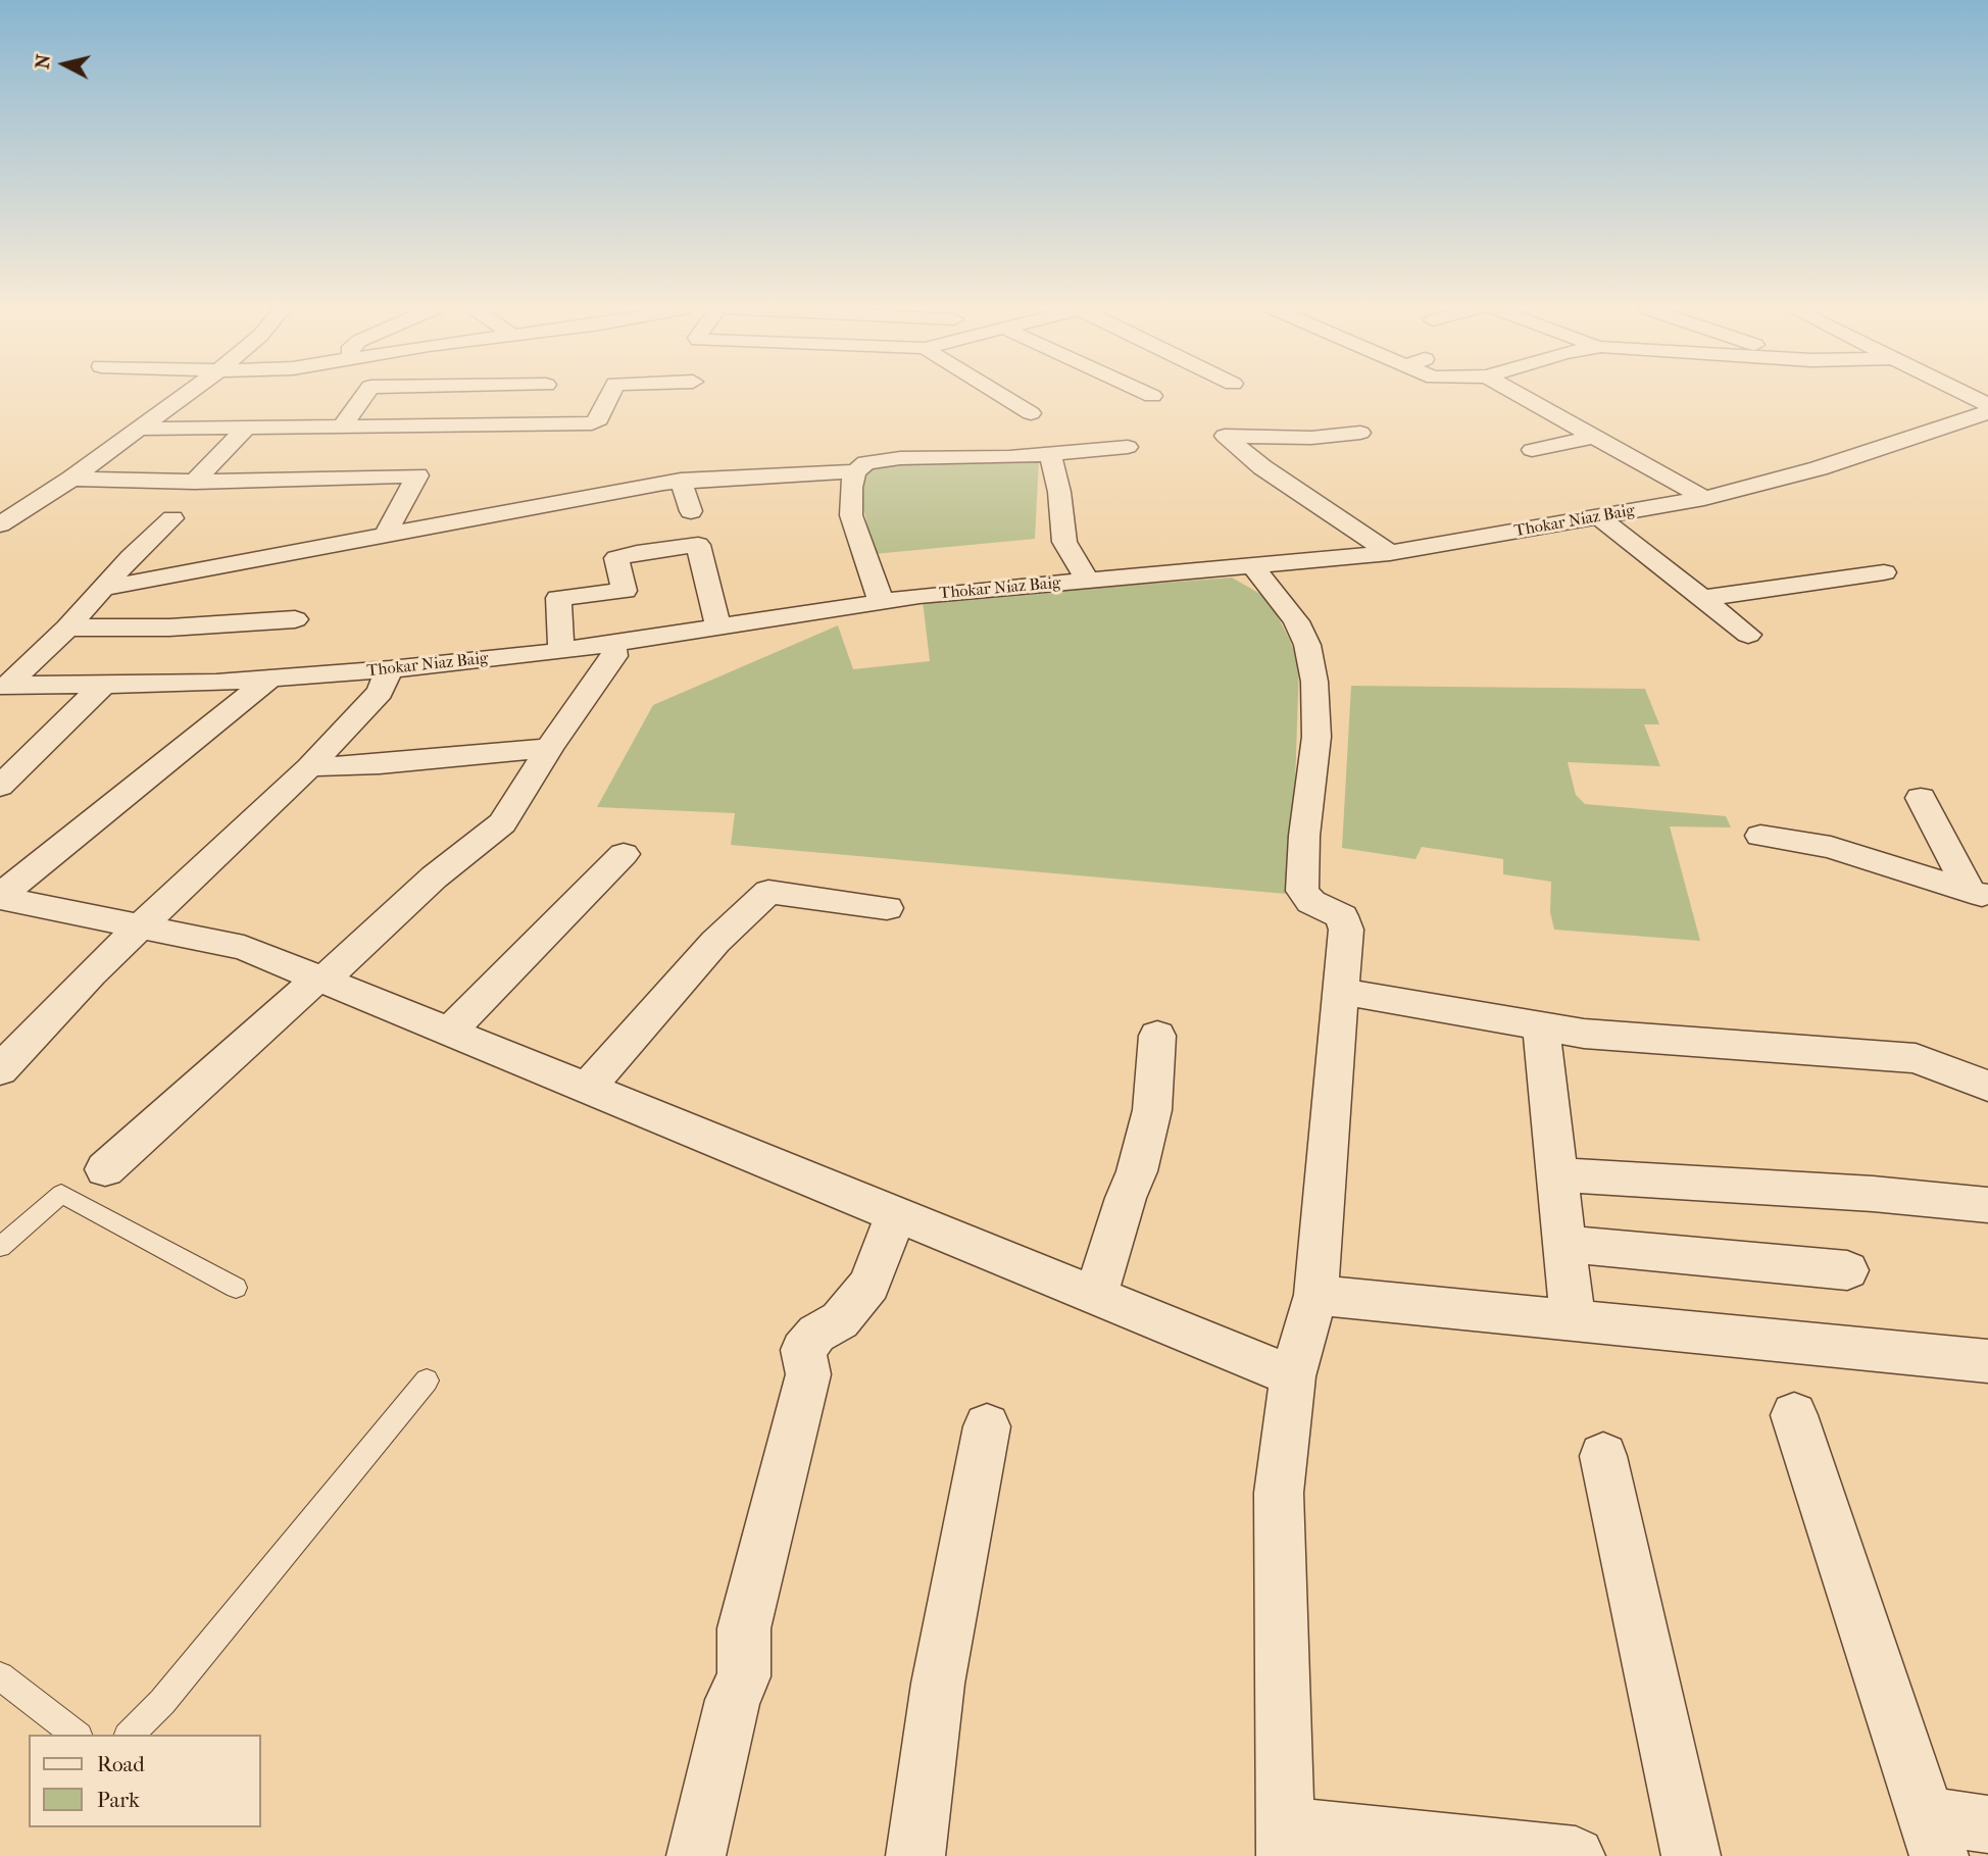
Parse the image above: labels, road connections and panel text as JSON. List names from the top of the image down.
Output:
{
  "streets": {
    "street": ["Thokar Niaz Baig"]
  },
  "legend": ["Road", "Park"],
  "north": "left"
}
